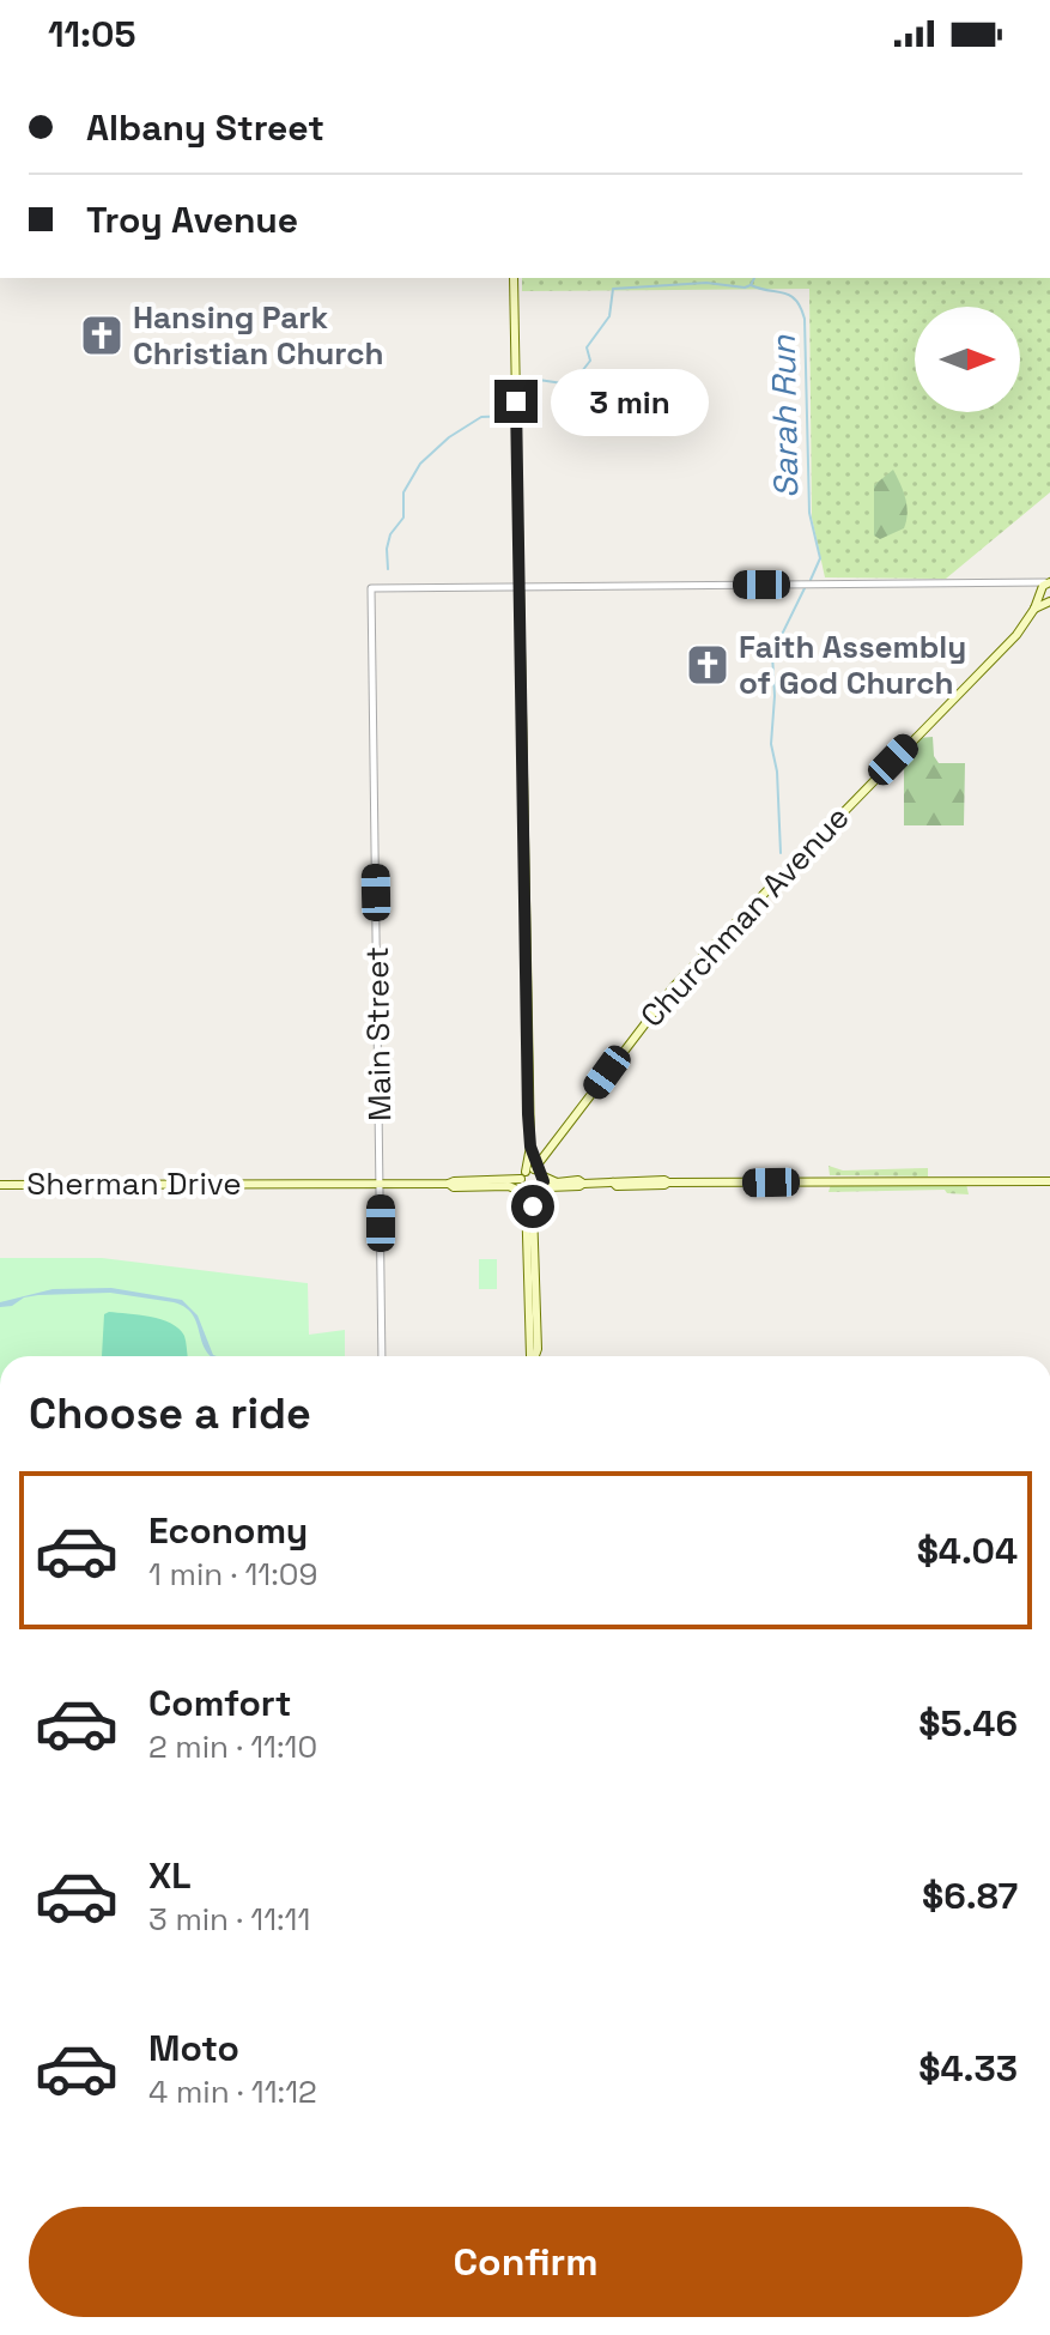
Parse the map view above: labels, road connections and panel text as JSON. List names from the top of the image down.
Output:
{
  "streets": {
    "main road": ["Churchman Avenue", "Sherman Drive"],
    "street": ["Main Street"]
  },
  "crossings": [
    ["Main Street", "Sherman Drive"]
  ],
  "water": ["Sarah Run"],
  "places": {
    "church": ["Hansing Park Christian Church", "Faith Assembly of God Church"]
  },
  "north": "right",
  "page": {
    "status": "11:05",
    "banner": ["Albany Street", "Troy Avenue"],
    "bubble": "3 min",
    "heading": "Choose a ride",
    "list": [
      {
        "name": "Economy",
        "note": "1 min · 11:09",
        "value": "$4.04"
      },
      {
        "name": "Comfort",
        "note": "2 min · 11:10",
        "value": "$5.46"
      },
      {
        "name": "XL",
        "note": "3 min · 11:11",
        "value": "$6.87"
      },
      {
        "name": "Moto",
        "note": "4 min · 11:12",
        "value": "$4.33"
      }
    ],
    "buttons": "Confirm"
  }
}
